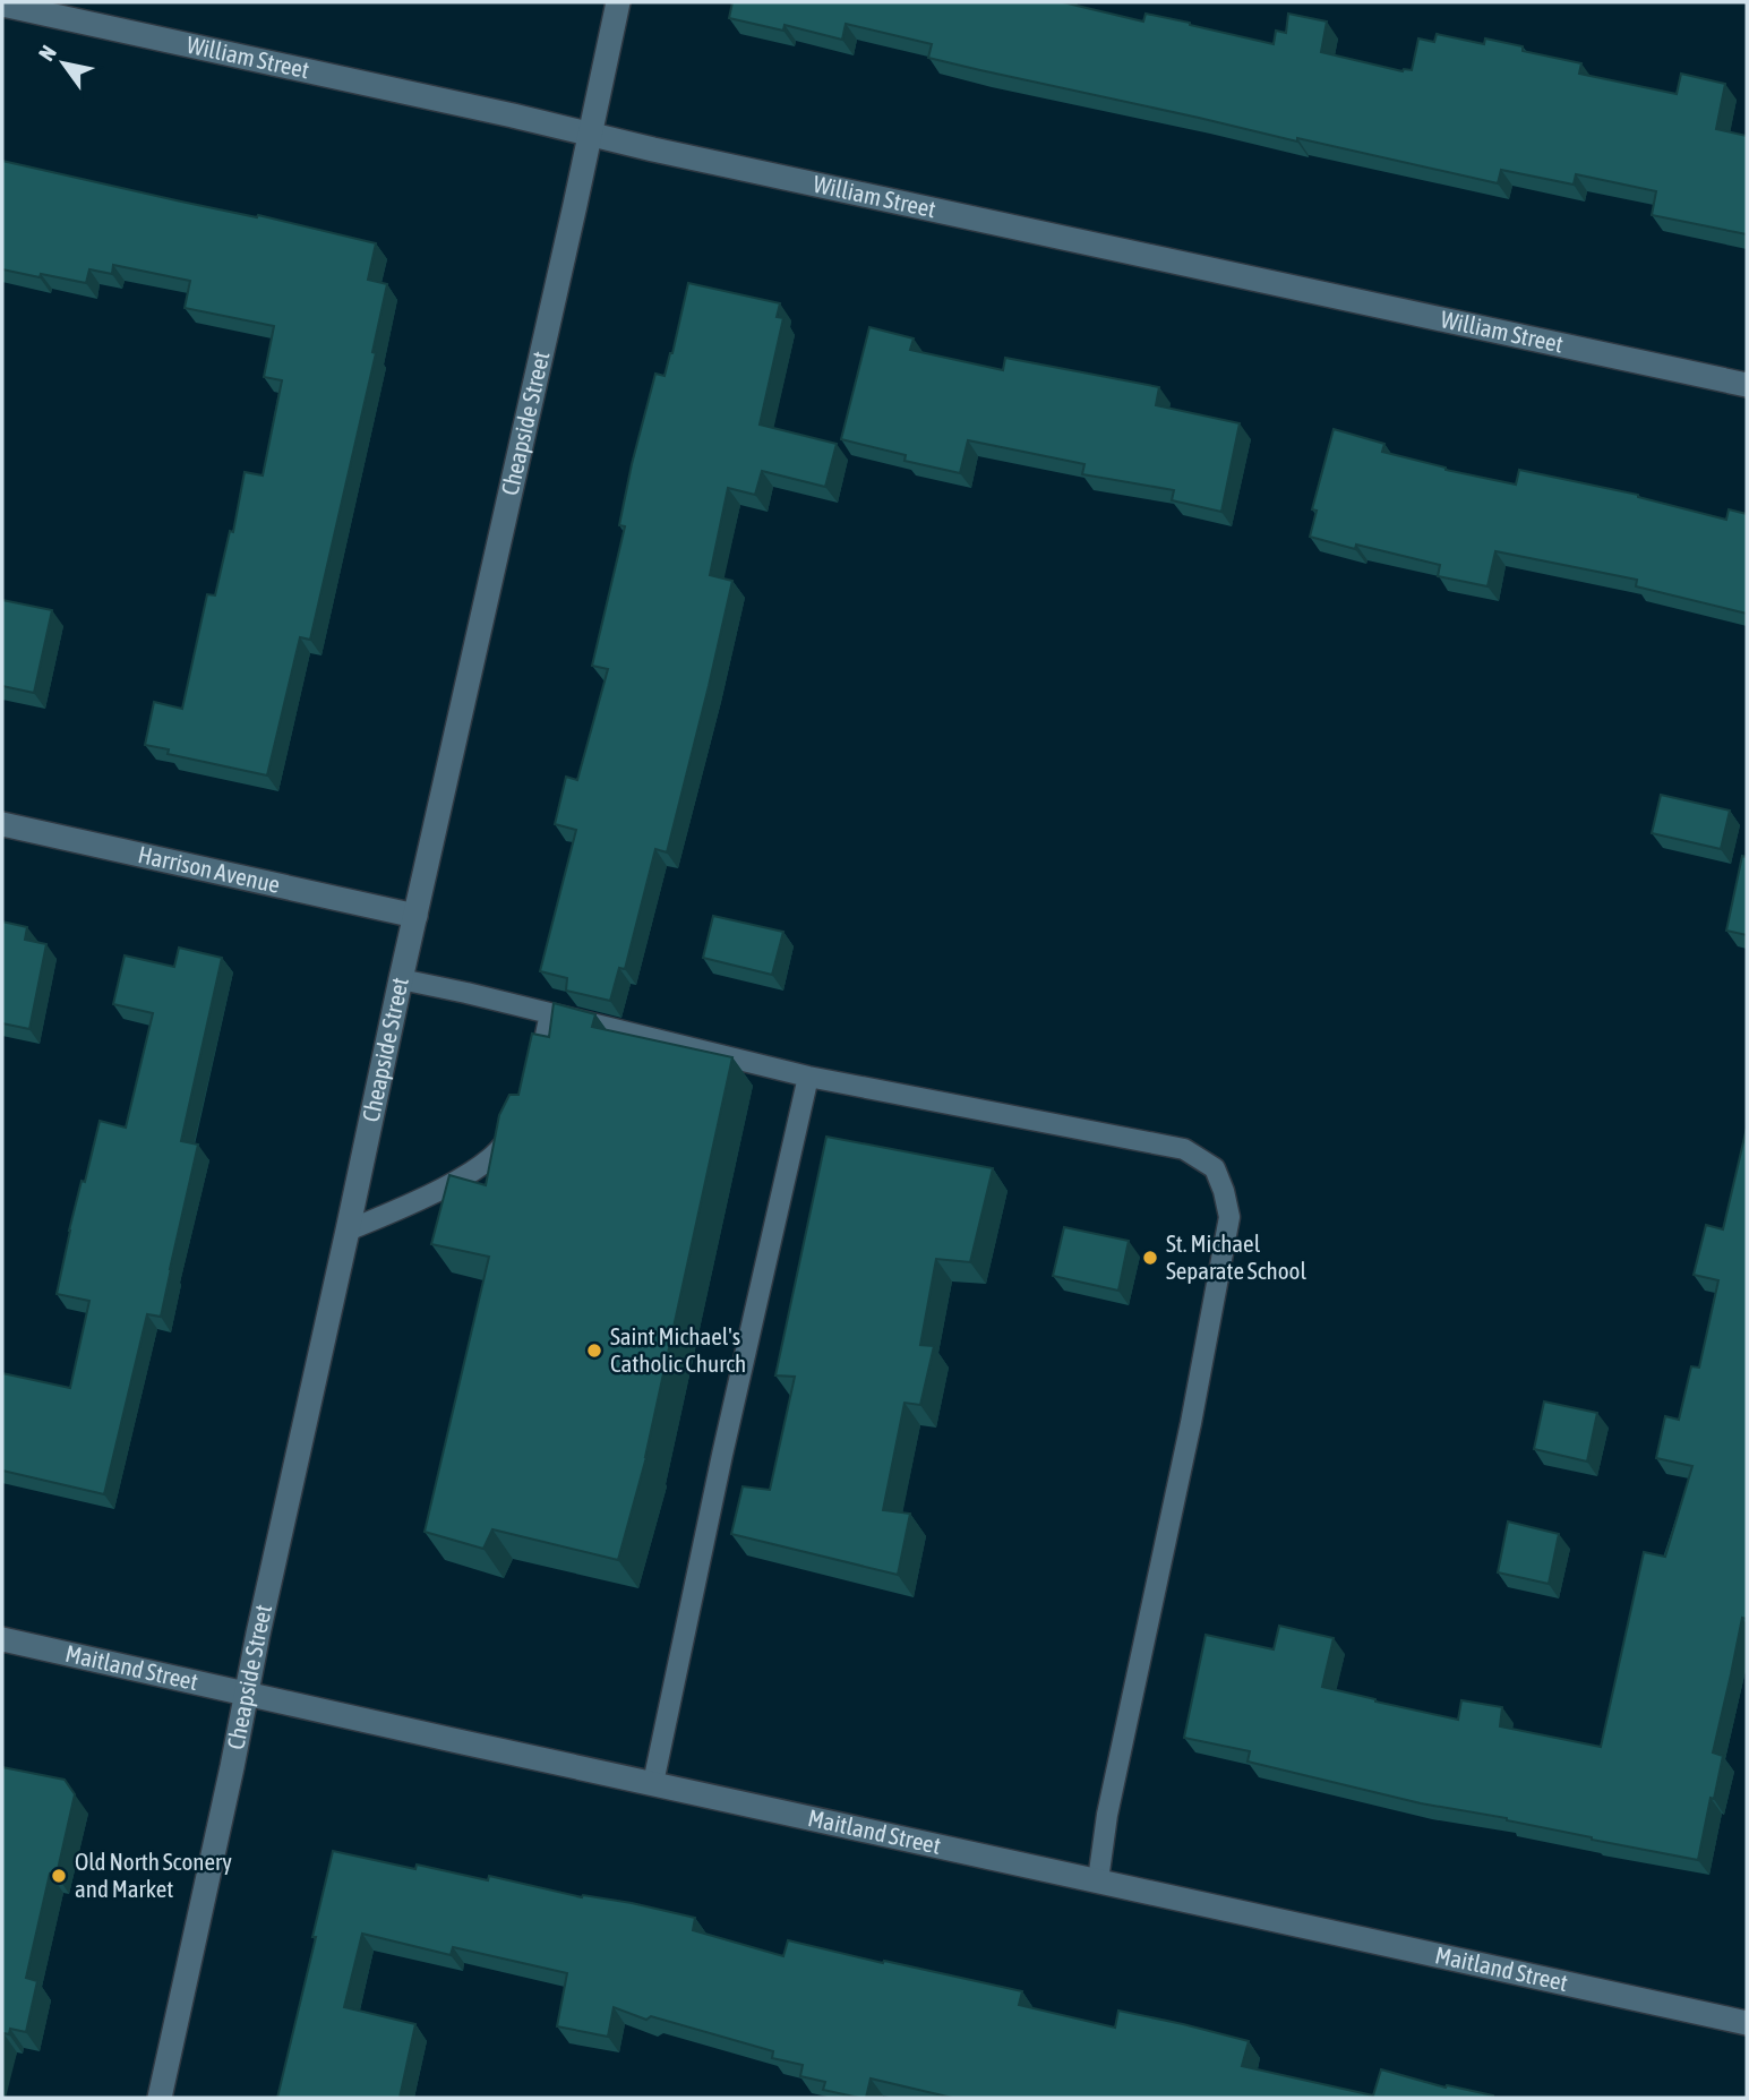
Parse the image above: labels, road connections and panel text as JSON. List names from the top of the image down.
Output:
{
  "streets": {
    "street": [
      "William Street",
      "Cheapside Street",
      "Harrison Avenue",
      "Maitland Street"
    ]
  },
  "crossings": [
    ["William Street", "Cheapside Street"],
    ["Cheapside Street", "Harrison Avenue"],
    ["Cheapside Street", "Maitland Street"]
  ],
  "places": ["St. Michael Separate School", "Saint Michael's Catholic Church", "Old North Sconery and Market"],
  "north": "top left"
}
